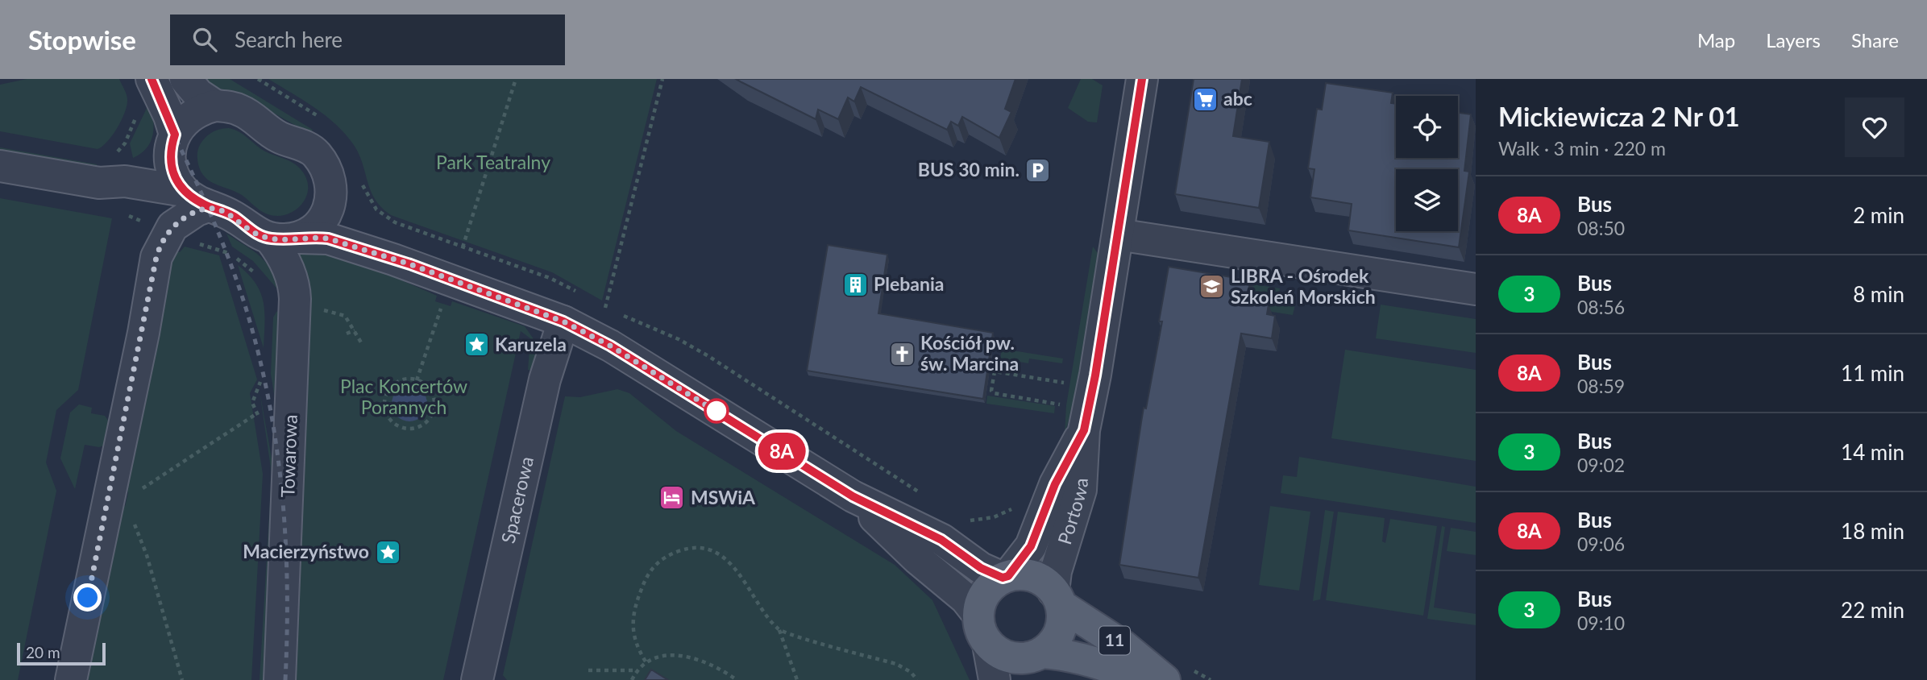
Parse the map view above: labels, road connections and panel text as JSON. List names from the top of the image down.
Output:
{
  "streets": {
    "main road": ["11"],
    "street": ["Towarowa", "Spacerowa", "Portowa"]
  },
  "crossings": [
    ["Portowa", "11"]
  ],
  "parks": ["Park Teatralny", "Plac Koncertów Porannych"],
  "places": {
    "supermarket": ["abc"],
    "parking": ["BUS 30 min."],
    "building": ["Plebania"],
    "school or university": ["LIBRA - Ośrodek Szkoleń Morskich"],
    "place": ["Karuzela", "Macierzyństwo"],
    "church": ["Kościół pw. św. Marcina"],
    "hotel": ["MSWiA"]
  },
  "lines": ["bus line 8A"],
  "scale_bar": "20 m",
  "page": {
    "header": "Stopwise",
    "search": "Search here",
    "nav": ["Map", "Layers", "Share"],
    "on_map": "8A",
    "heading": ["Mickiewicza 2 Nr 01", "Walk · 3 min · 220 m"],
    "list": [
      {
        "mark": "8A",
        "name": "Bus",
        "note": "08:50",
        "value": "2 min"
      },
      {
        "mark": "3",
        "name": "Bus",
        "note": "08:56",
        "value": "8 min"
      },
      {
        "mark": "8A",
        "name": "Bus",
        "note": "08:59",
        "value": "11 min"
      },
      {
        "mark": "3",
        "name": "Bus",
        "note": "09:02",
        "value": "14 min"
      },
      {
        "mark": "8A",
        "name": "Bus",
        "note": "09:06",
        "value": "18 min"
      },
      {
        "mark": "3",
        "name": "Bus",
        "note": "09:10",
        "value": "22 min"
      }
    ],
    "scale": "20 m"
  }
}
